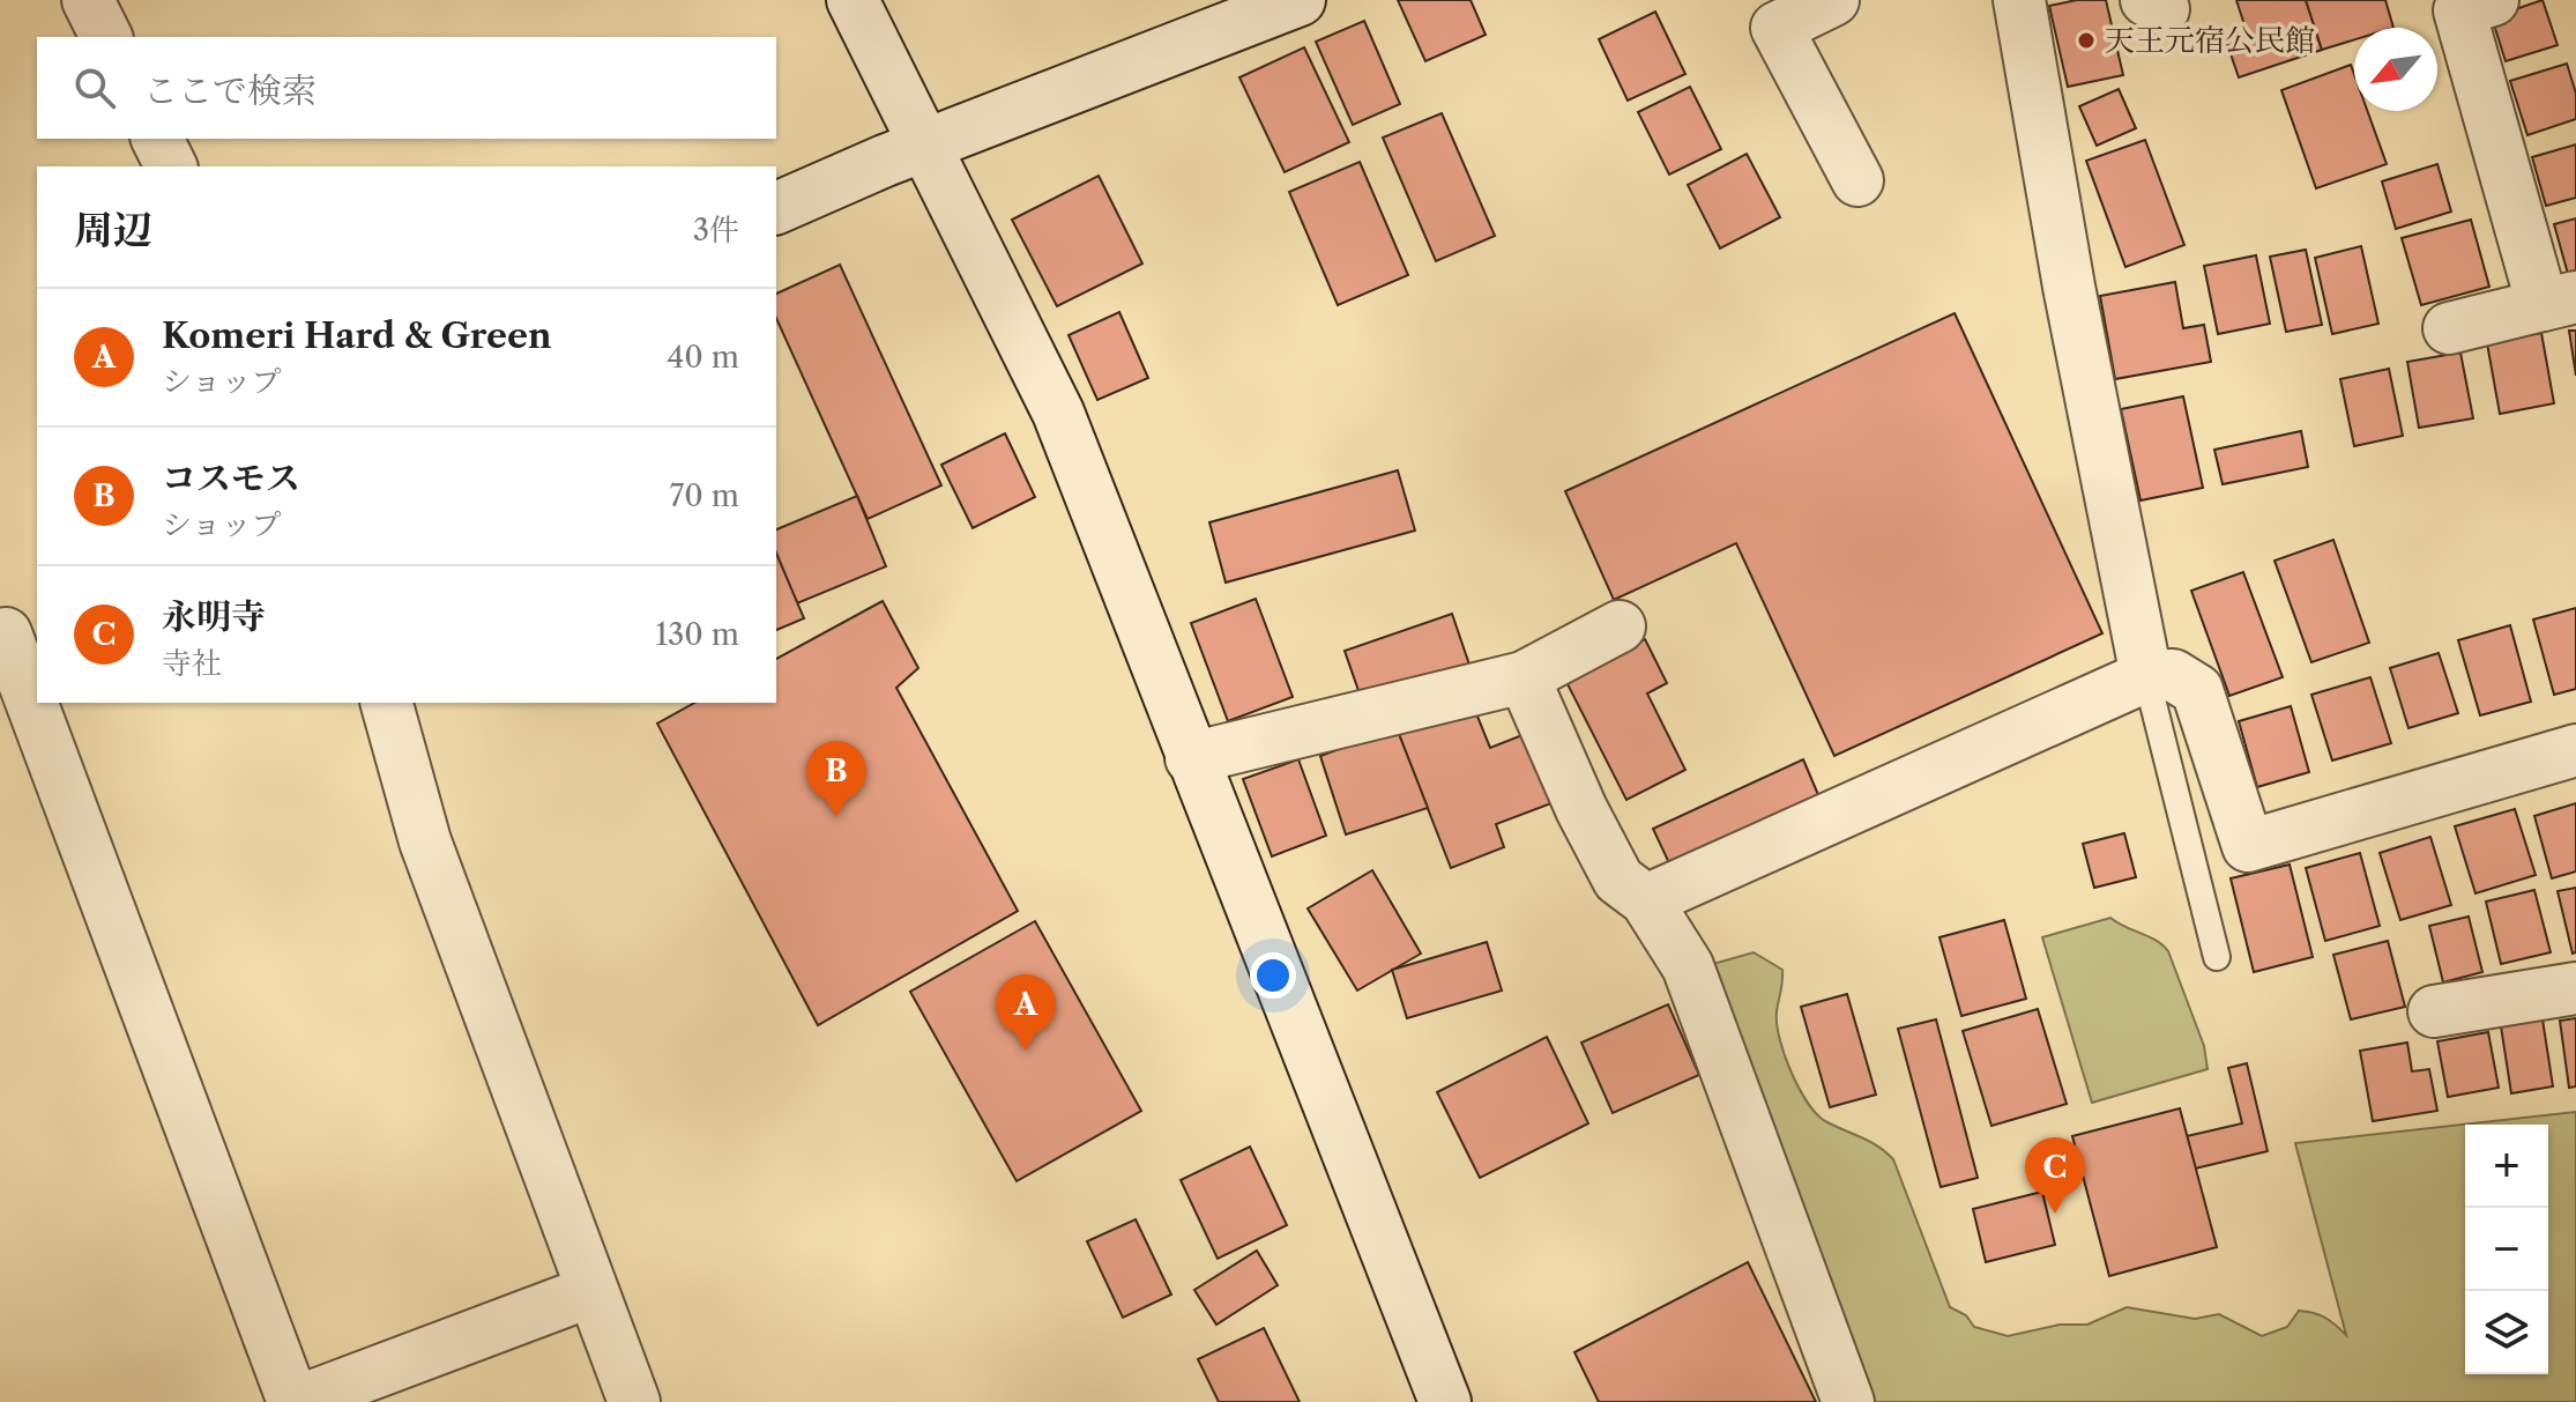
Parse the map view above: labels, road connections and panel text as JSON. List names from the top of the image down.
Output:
{
  "places": ["天王元宿公民館"],
  "north": "bottom left",
  "page": {
    "search": "ここで検索",
    "heading": ["周辺", "3件"],
    "list": [
      {
        "mark": "A",
        "name": "Komeri Hard & Green",
        "note": "ショップ",
        "value": "40 m"
      },
      {
        "mark": "B",
        "name": "コスモス",
        "note": "ショップ",
        "value": "70 m"
      },
      {
        "mark": "C",
        "name": "永明寺",
        "note": "寺社",
        "value": "130 m"
      }
    ],
    "pins": ["B", "A", "C"],
    "map_buttons": ["+", "−"]
  }
}
